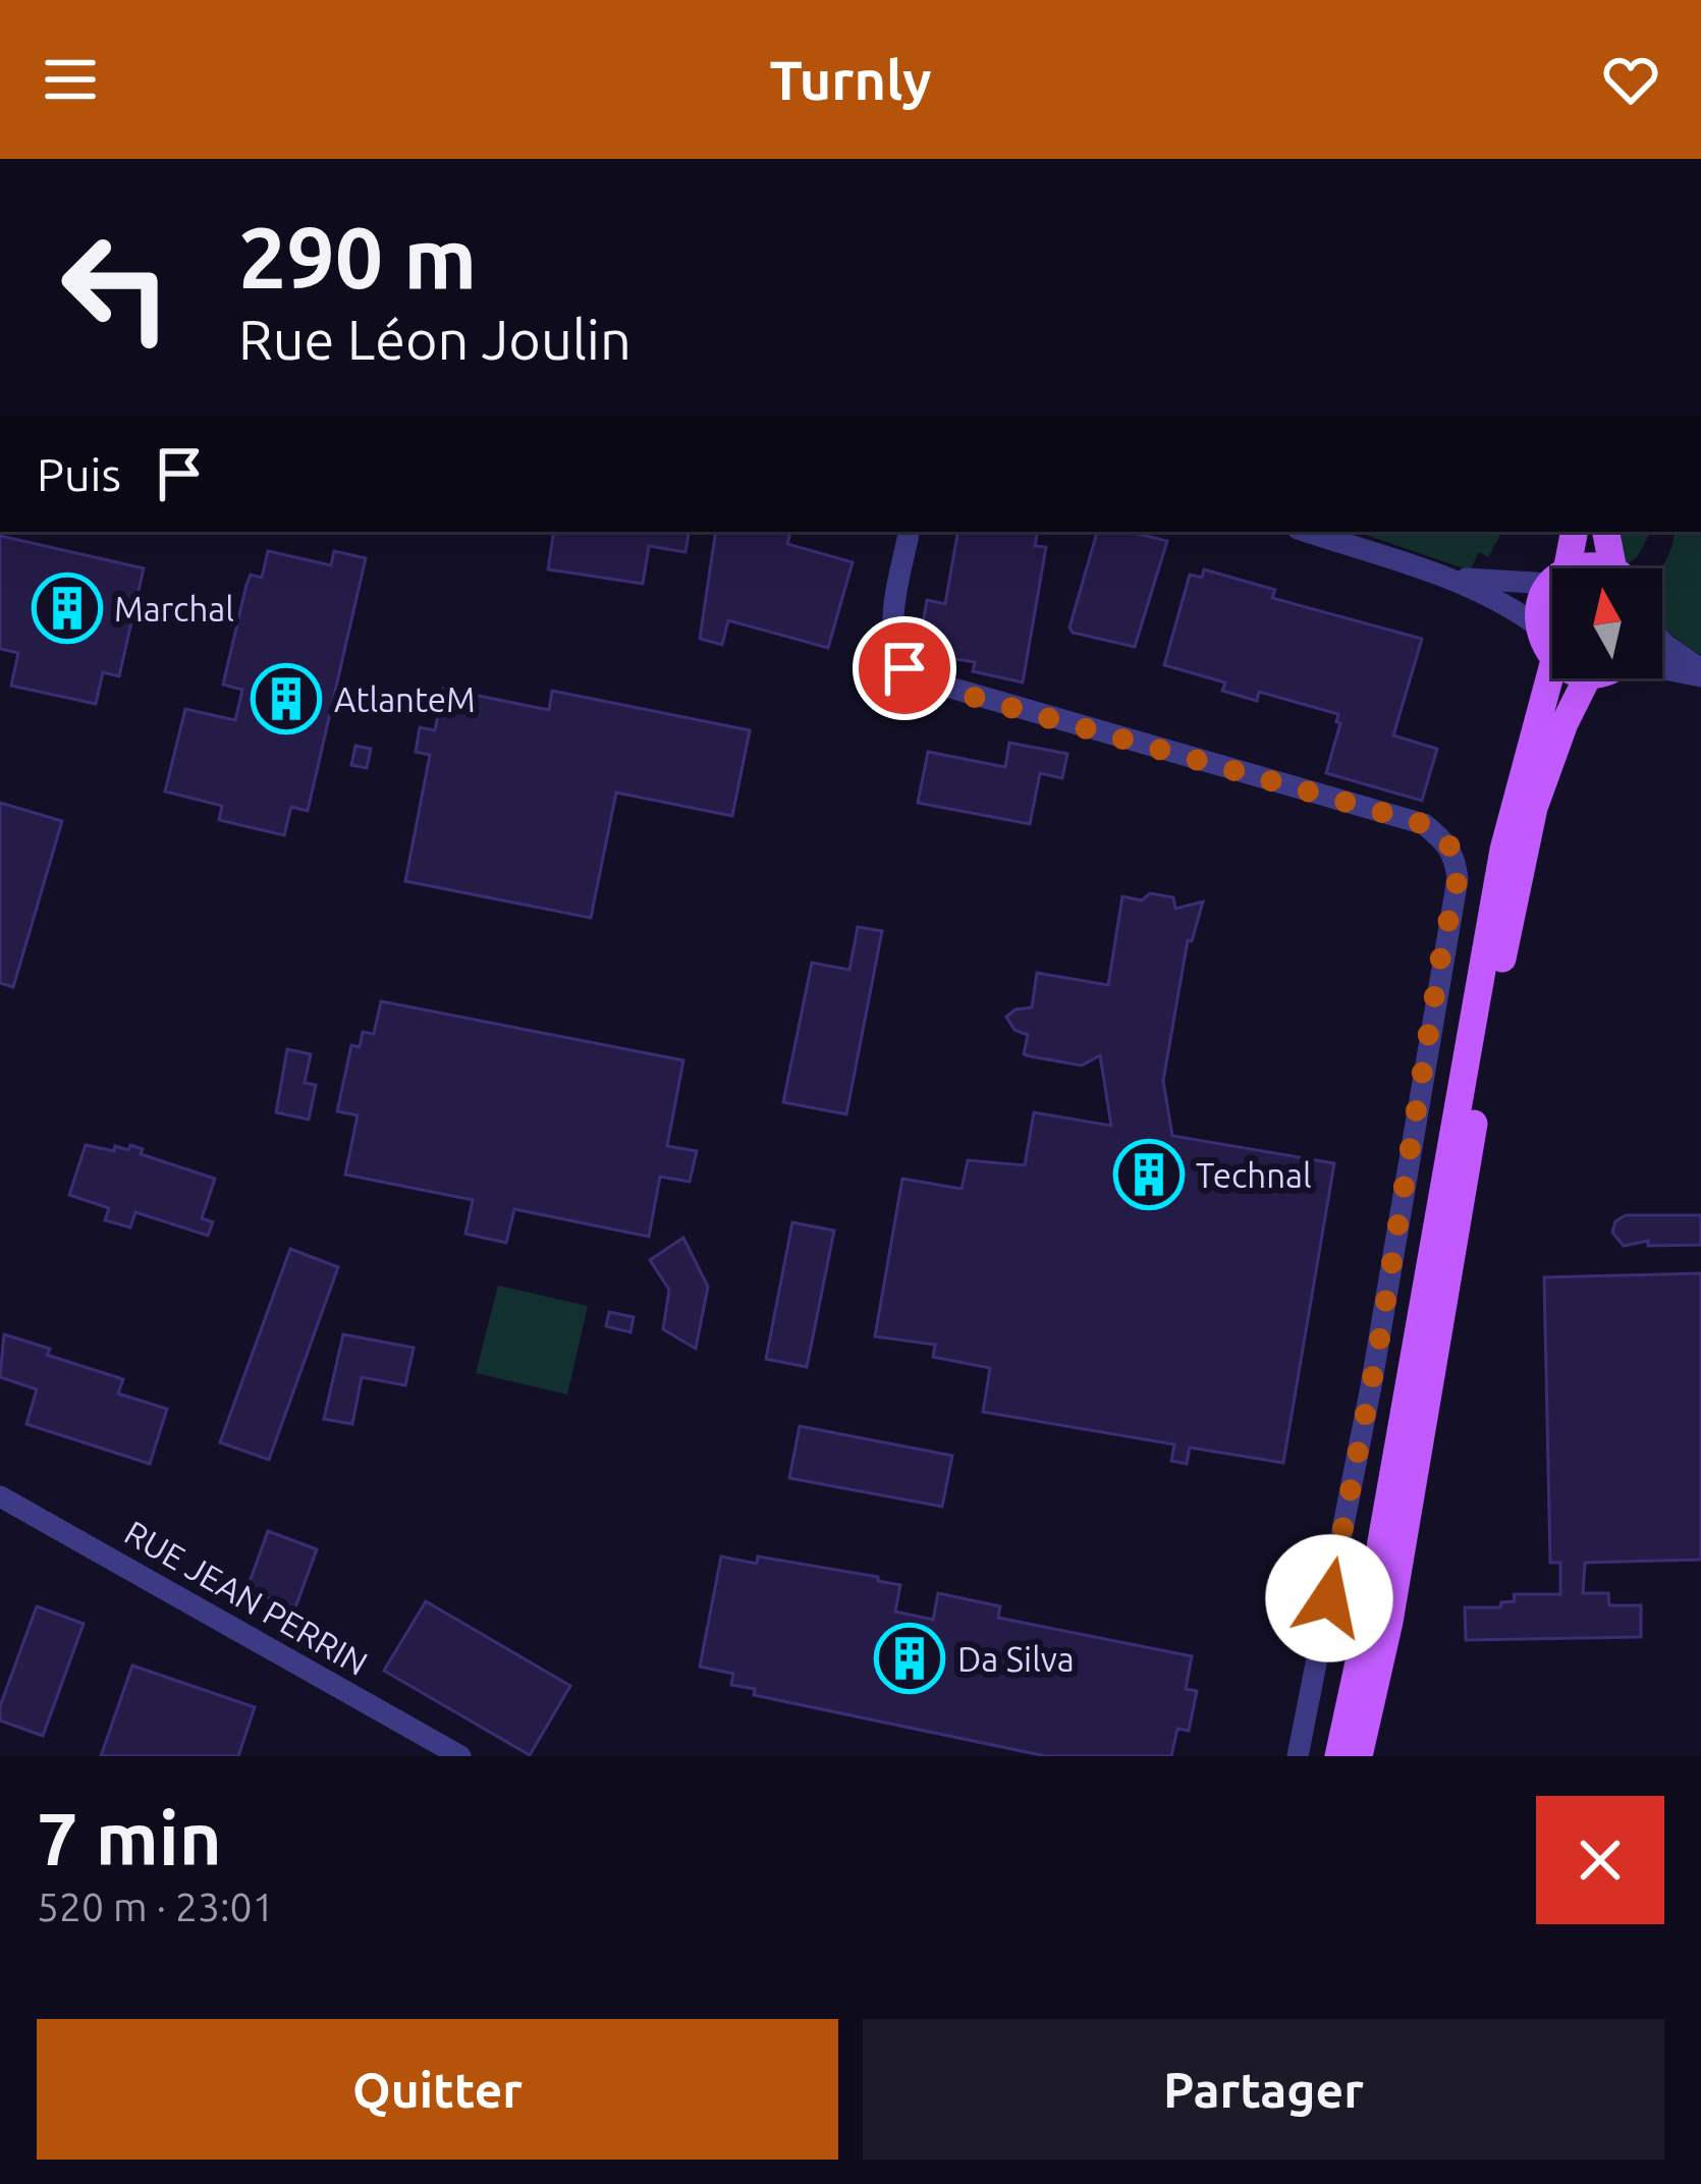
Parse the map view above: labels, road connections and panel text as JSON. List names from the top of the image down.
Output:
{
  "streets": {
    "street": ["RUE JEAN PERRIN"]
  },
  "places": {
    "building": [
      "Marchal",
      "AtlanteM",
      "Technal",
      "Da Silva"
    ]
  },
  "north": "top",
  "page": {
    "header": "Turnly",
    "turn": ["290 m", "Rue Léon Joulin"],
    "then": "Puis",
    "heading": ["7 min", "520 m · 23:01"],
    "buttons": ["Quitter", "Partager"]
  }
}
